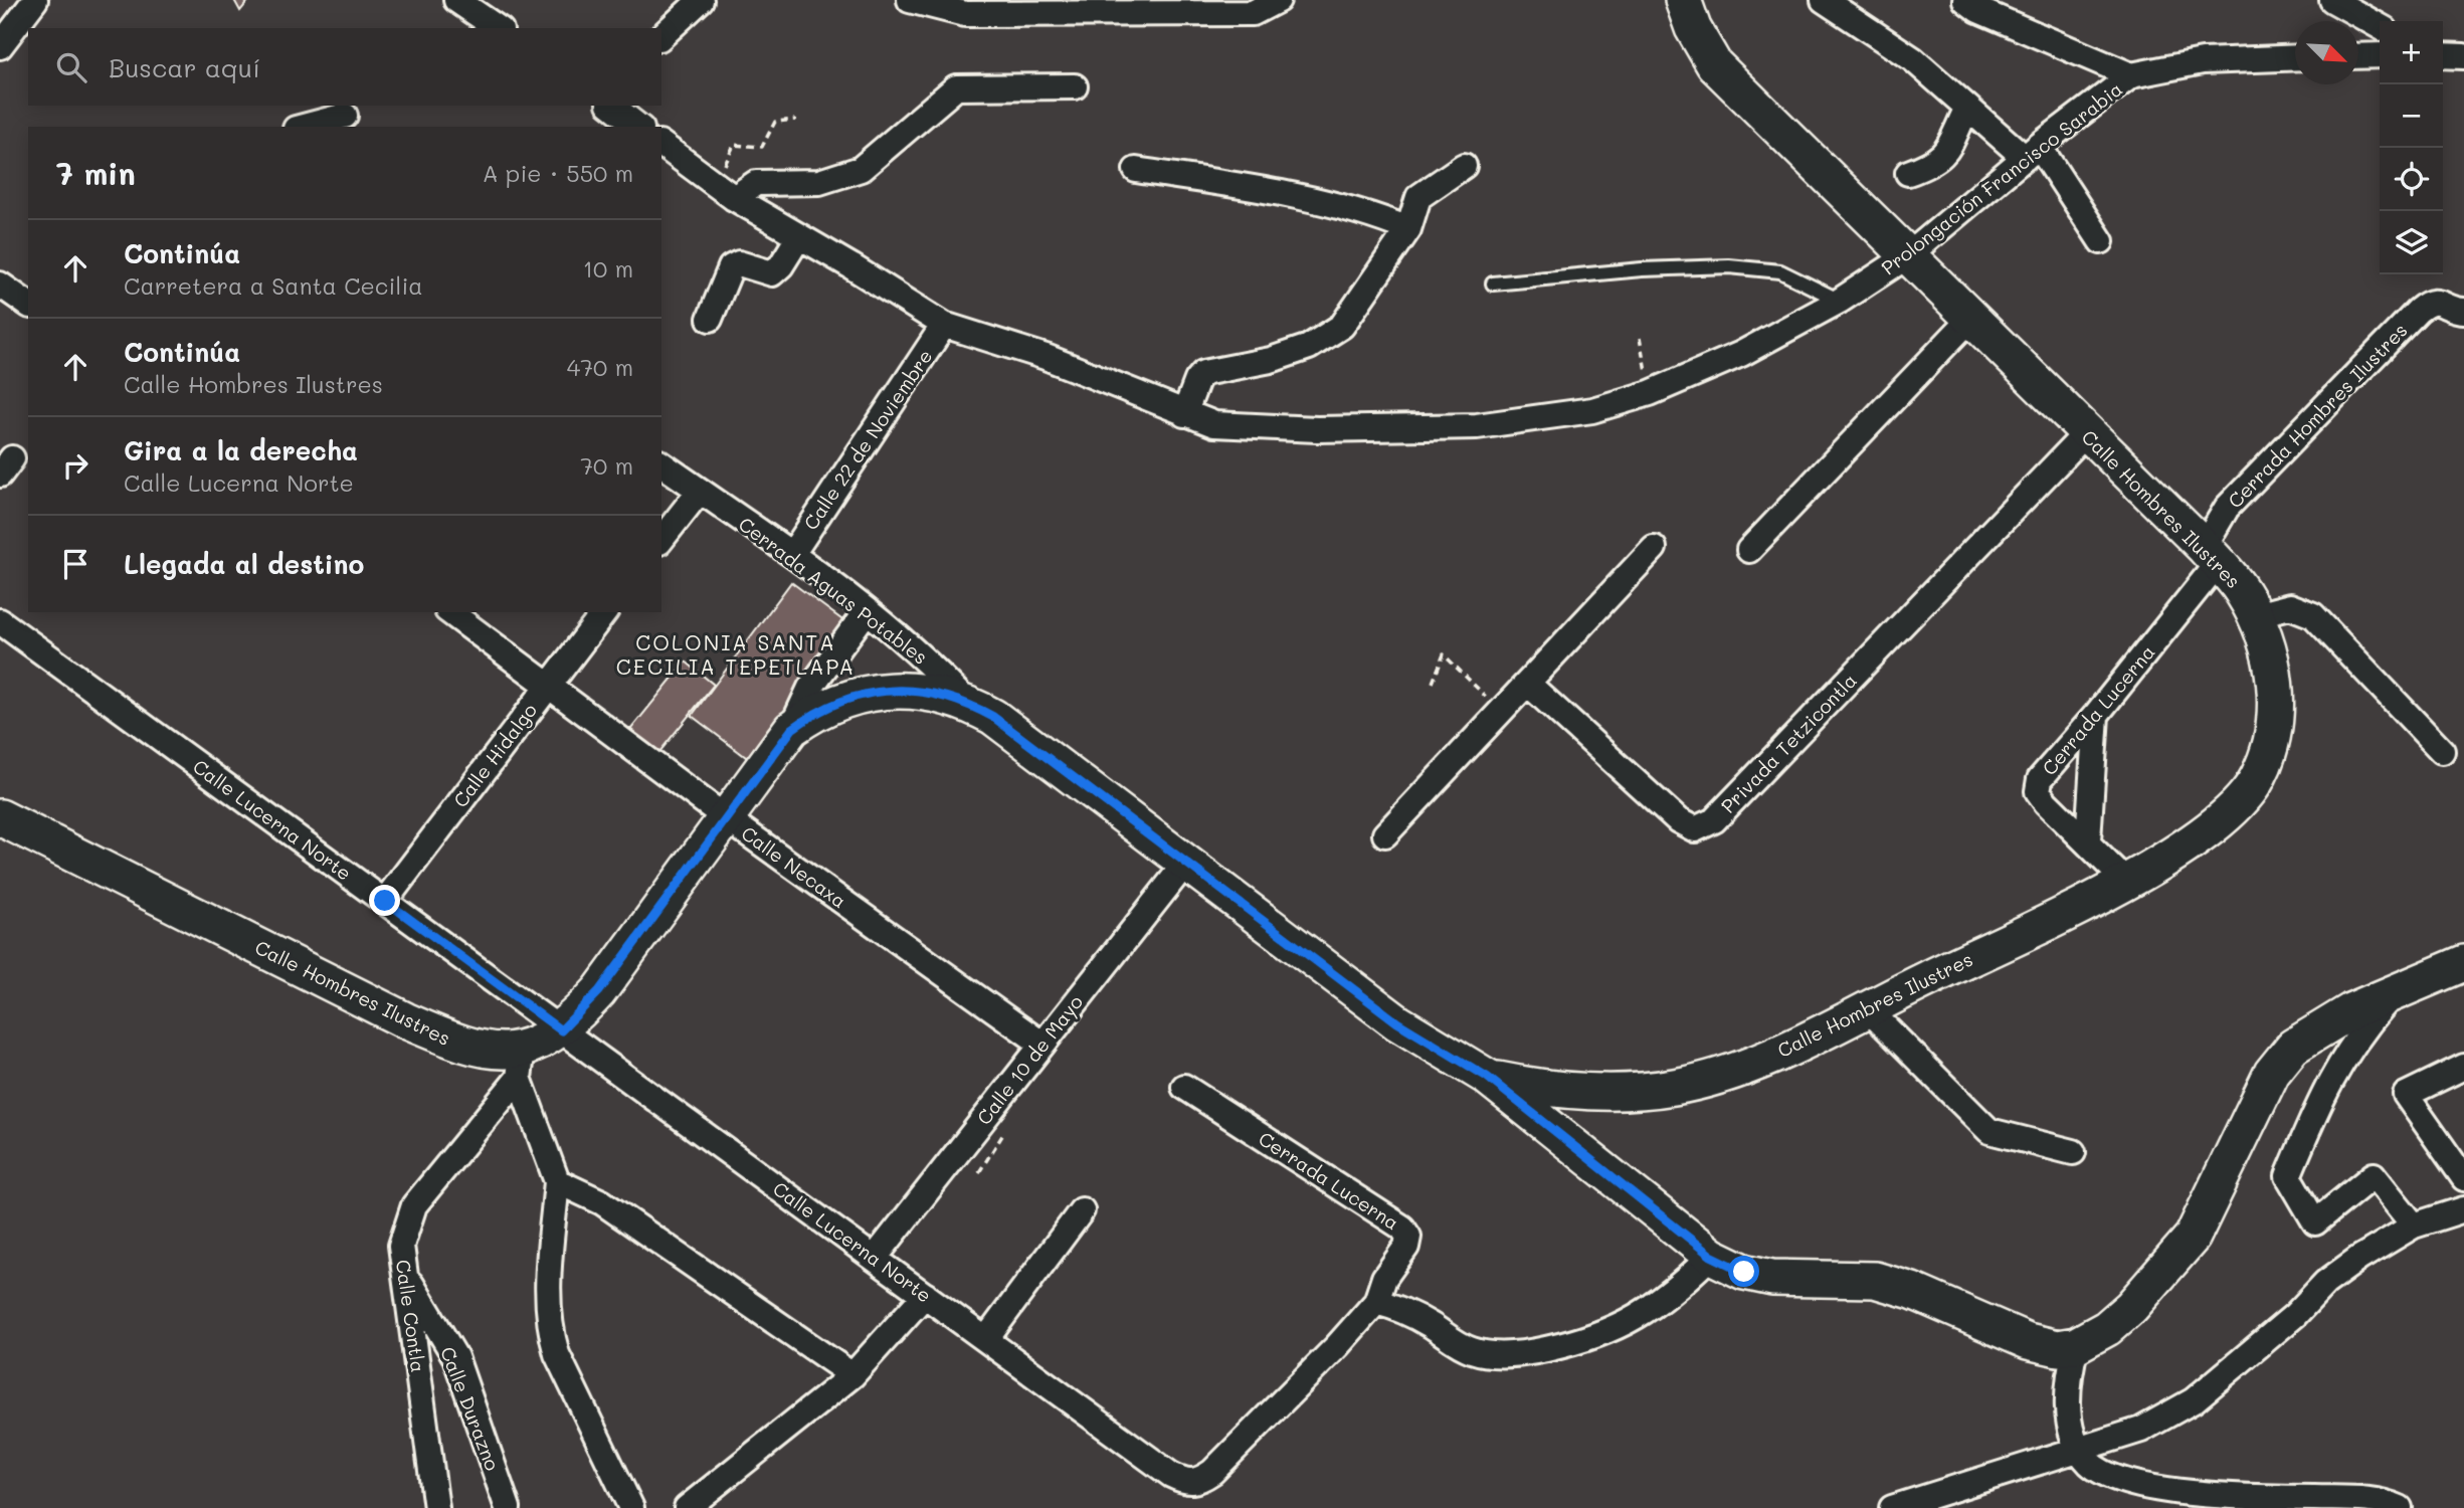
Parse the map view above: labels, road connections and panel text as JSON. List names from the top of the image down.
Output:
{
  "streets": {
    "main road": ["Calle Hombres Ilustres"],
    "street": [
      "Prolongación Francisco Sarabia",
      "Cerrada Hombres Ilustres",
      "Calle 22 de Noviembre",
      "Cerrada Aguas Potables",
      "Cerrada Lucerna",
      "Privada Tetzicontla",
      "Calle Hidalgo",
      "Calle Lucerna Norte",
      "Calle Necaxa",
      "Calle 10 de Mayo",
      "Calle Contla",
      "Calle Durazno"
    ]
  },
  "crossings": [
    ["Prolongación Francisco Sarabia", "Calle 22 de Noviembre"],
    ["Prolongación Francisco Sarabia", "Calle Hombres Ilustres"],
    ["Cerrada Hombres Ilustres", "Calle Hombres Ilustres"],
    ["Cerrada Hombres Ilustres", "Cerrada Lucerna"],
    ["Calle 22 de Noviembre", "Cerrada Aguas Potables"],
    ["Calle Hombres Ilustres", "Cerrada Aguas Potables"],
    ["Calle Hombres Ilustres", "Cerrada Lucerna"],
    ["Calle Hombres Ilustres", "Privada Tetzicontla"],
    ["Calle Hombres Ilustres", "Calle Lucerna Norte"],
    ["Calle Hombres Ilustres", "Calle Necaxa"],
    ["Calle Hombres Ilustres", "Calle 10 de Mayo"],
    ["Calle Hombres Ilustres", "Calle Contla"],
    ["Cerrada Lucerna", "Calle Lucerna Norte"],
    ["Calle Hidalgo", "Calle Lucerna Norte"],
    ["Calle Hidalgo", "Calle Necaxa"],
    ["Calle Lucerna Norte", "Calle 10 de Mayo"],
    ["Calle Necaxa", "Calle 10 de Mayo"],
    ["Calle Contla", "Calle Durazno"]
  ],
  "districts": ["COLONIA SANTA CECILIA TEPETLAPA"],
  "north": "bottom right",
  "page": {
    "map_buttons": ["+", "−"],
    "search": "Buscar aquí",
    "heading": ["7 min", "A pie · 550 m"],
    "list": [
      ["Continúa", "Carretera a Santa Cecilia", "10 m"],
      ["Continúa", "Calle Hombres Ilustres", "470 m"],
      ["Gira a la derecha", "Calle Lucerna Norte", "70 m"],
      "Llegada al destino"
    ]
  }
}
